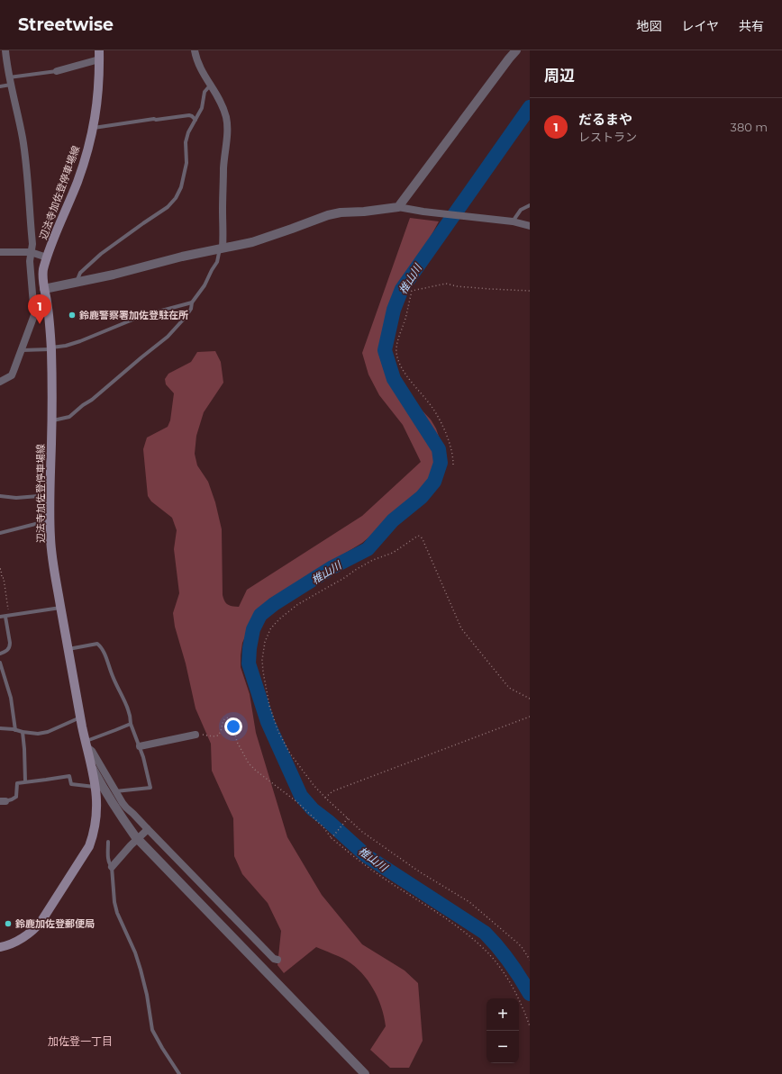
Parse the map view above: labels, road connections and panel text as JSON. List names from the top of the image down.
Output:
{
  "streets": {
    "main road": ["辺法寺加佐登停車場線"]
  },
  "districts": ["加佐登一丁目"],
  "water": ["椎山川"],
  "places": ["鈴鹿警察署加佐登駐在所", "鈴鹿加佐登郵便局"],
  "page": {
    "header": "Streetwise",
    "nav": ["地図", "レイヤ", "共有"],
    "heading": "周辺",
    "list": [
      {
        "mark": "1",
        "name": "だるまや",
        "note": "レストラン",
        "value": "380 m"
      }
    ],
    "pins": "1",
    "map_buttons": ["+", "−"]
  }
}
